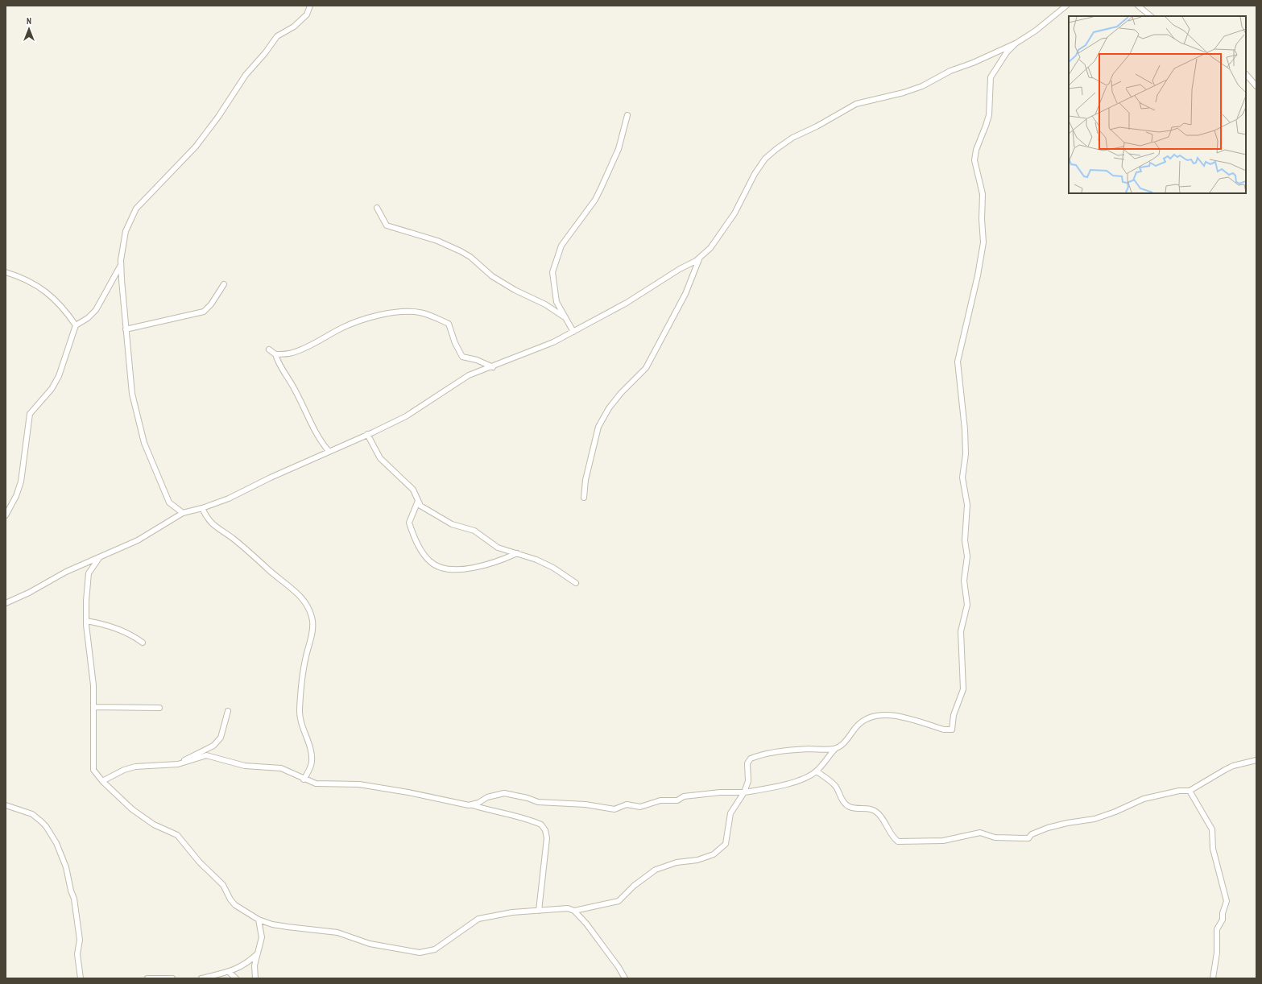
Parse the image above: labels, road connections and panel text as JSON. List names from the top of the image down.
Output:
{
  "north": "top"
}
